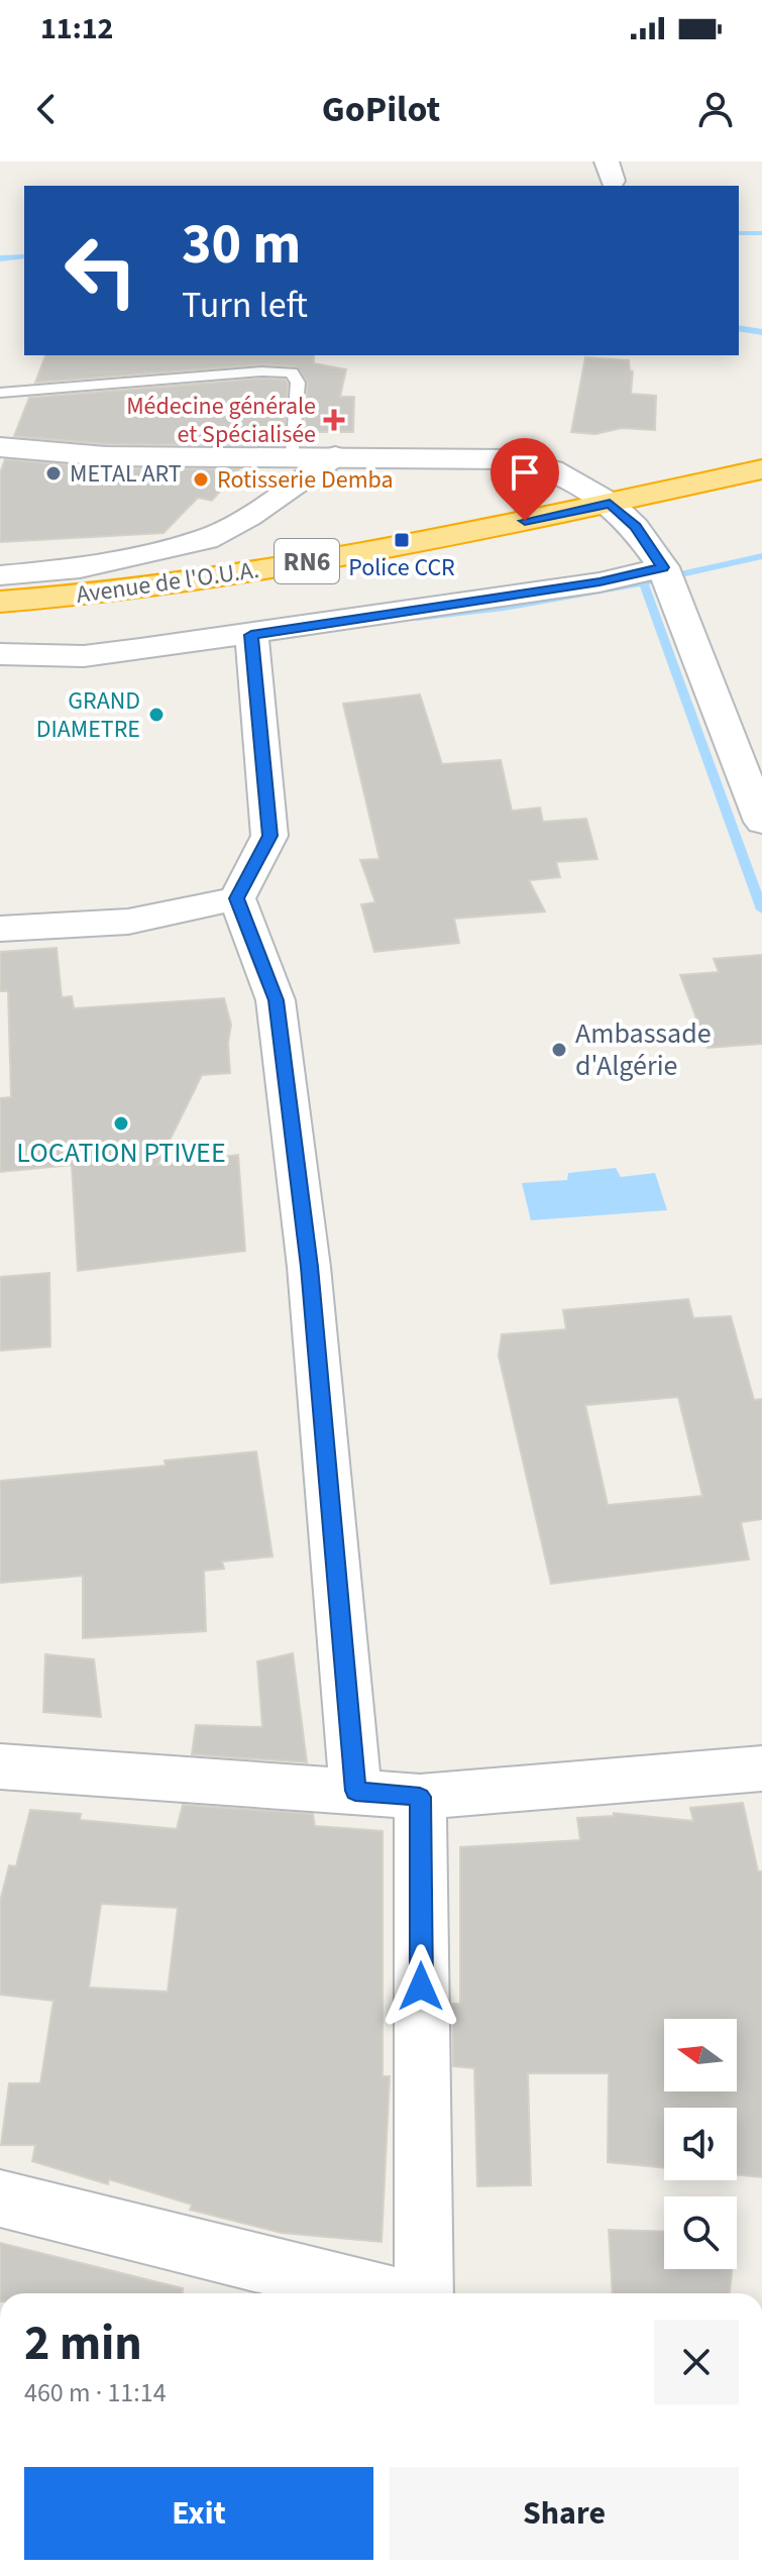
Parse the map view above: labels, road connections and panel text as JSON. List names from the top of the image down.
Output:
{
  "streets": {
    "highway": ["RN6", "Avenue de l'O.U.A."]
  },
  "places": {
    "health": ["Médecine générale et Spécialisée"],
    "other": [
      "METAL ART",
      "Rotisserie Demba",
      "GRAND DIAMETRE",
      "Ambassade d'Algérie",
      "LOCATION PTIVEE"
    ],
    "transit": ["Police CCR"]
  },
  "north": "left",
  "page": {
    "status": "11:12",
    "header": "GoPilot",
    "turn": ["30 m", "Turn left"],
    "heading": ["2 min", "460 m · 11:14"],
    "buttons": ["Exit", "Share"]
  }
}
